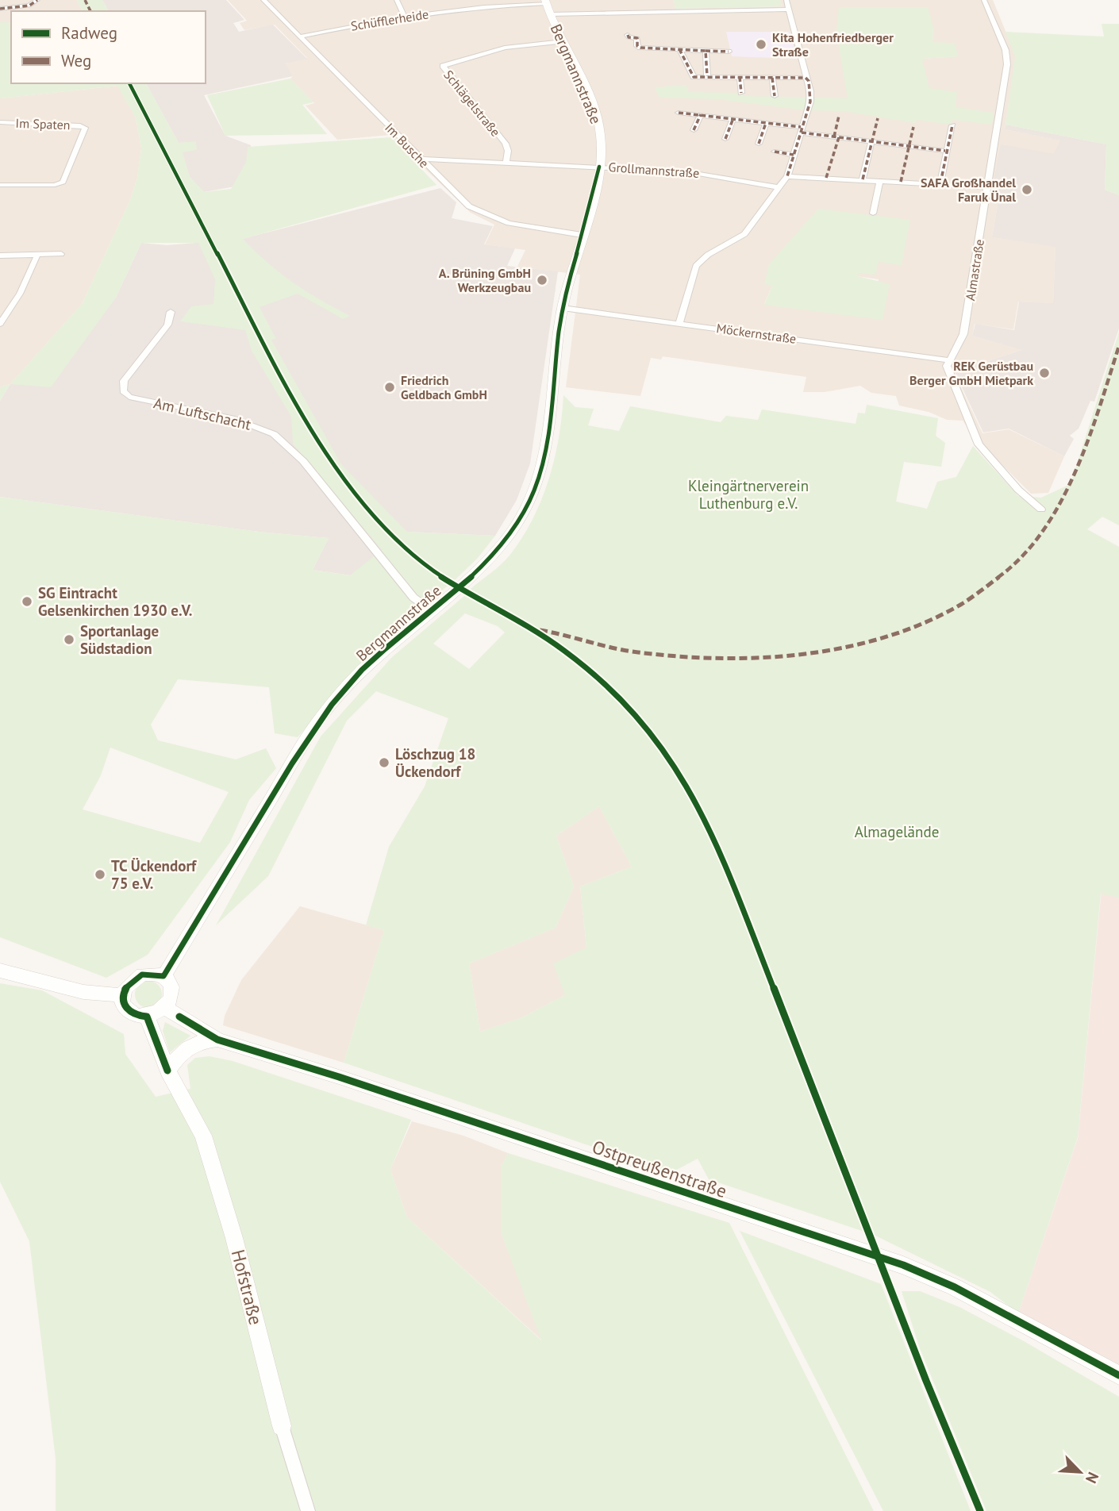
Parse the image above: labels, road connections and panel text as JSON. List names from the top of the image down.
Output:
{
  "streets": {
    "street": [
      "Schüfflerheide",
      "Bergmannstraße",
      "Schlägelstraße",
      "Im Spaten",
      "Im Busche",
      "Grollmannstraße",
      "Almastraße",
      "Möckernstraße",
      "Am Luftschacht",
      "Ostpreußenstraße",
      "Hofstraße"
    ]
  },
  "crossings": [
    ["Schüfflerheide", "Bergmannstraße"],
    ["Schüfflerheide", "Im Busche"],
    ["Bergmannstraße", "Schlägelstraße"],
    ["Bergmannstraße", "Im Busche"],
    ["Bergmannstraße", "Grollmannstraße"],
    ["Bergmannstraße", "Möckernstraße"],
    ["Bergmannstraße", "Am Luftschacht"],
    ["Bergmannstraße", "Ostpreußenstraße"],
    ["Bergmannstraße", "Hofstraße"],
    ["Schlägelstraße", "Grollmannstraße"],
    ["Im Busche", "Grollmannstraße"],
    ["Almastraße", "Möckernstraße"],
    ["Ostpreußenstraße", "Hofstraße"]
  ],
  "parks": ["Kleingärtnerverein Luthenburg e.V.", "Almagelände"],
  "places": [
    "Kita Hohenfriedberger Straße",
    "SAFA Großhandel Faruk Ünal",
    "A. Brüning GmbH Werkzeugbau",
    "REK Gerüstbau Berger GmbH Mietpark",
    "Friedrich Geldbach GmbH",
    "SG Eintracht Gelsenkirchen 1930 e.V.",
    "Sportanlage Südstadion",
    "Löschzug 18 Ückendorf",
    "TC Ückendorf 75 e.V."
  ],
  "legend": ["Radweg", "Weg"],
  "north": "bottom right"
}
